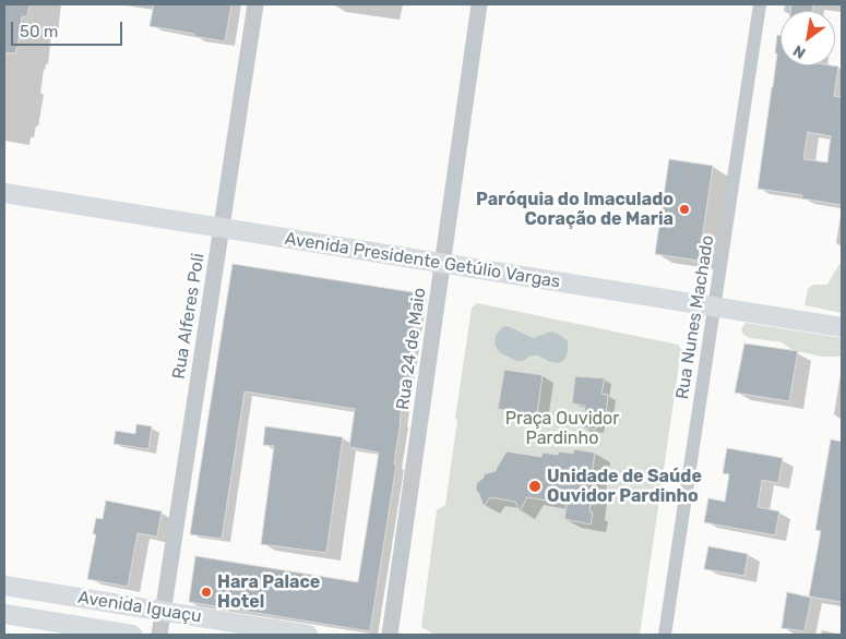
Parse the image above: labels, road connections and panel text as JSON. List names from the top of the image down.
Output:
{
  "streets": {
    "main road": ["Avenida Presidente Getúlio Vargas", "Avenida Iguaçu"],
    "street": ["Rua Alferes Poli", "Rua Nunes Machado", "Rua 24 de Maio"]
  },
  "crossings": [
    ["Avenida Presidente Getúlio Vargas", "Rua Alferes Poli"],
    ["Avenida Presidente Getúlio Vargas", "Rua Nunes Machado"],
    ["Avenida Presidente Getúlio Vargas", "Rua 24 de Maio"],
    ["Rua Alferes Poli", "Avenida Iguaçu"]
  ],
  "parks": ["Praça Ouvidor Pardinho"],
  "places": ["Paróquia do Imaculado Coração de Maria", "Unidade de Saúde Ouvidor Pardinho", "Hara Palace Hotel"],
  "scale_bar": "50 m",
  "north": "bottom left"
}
